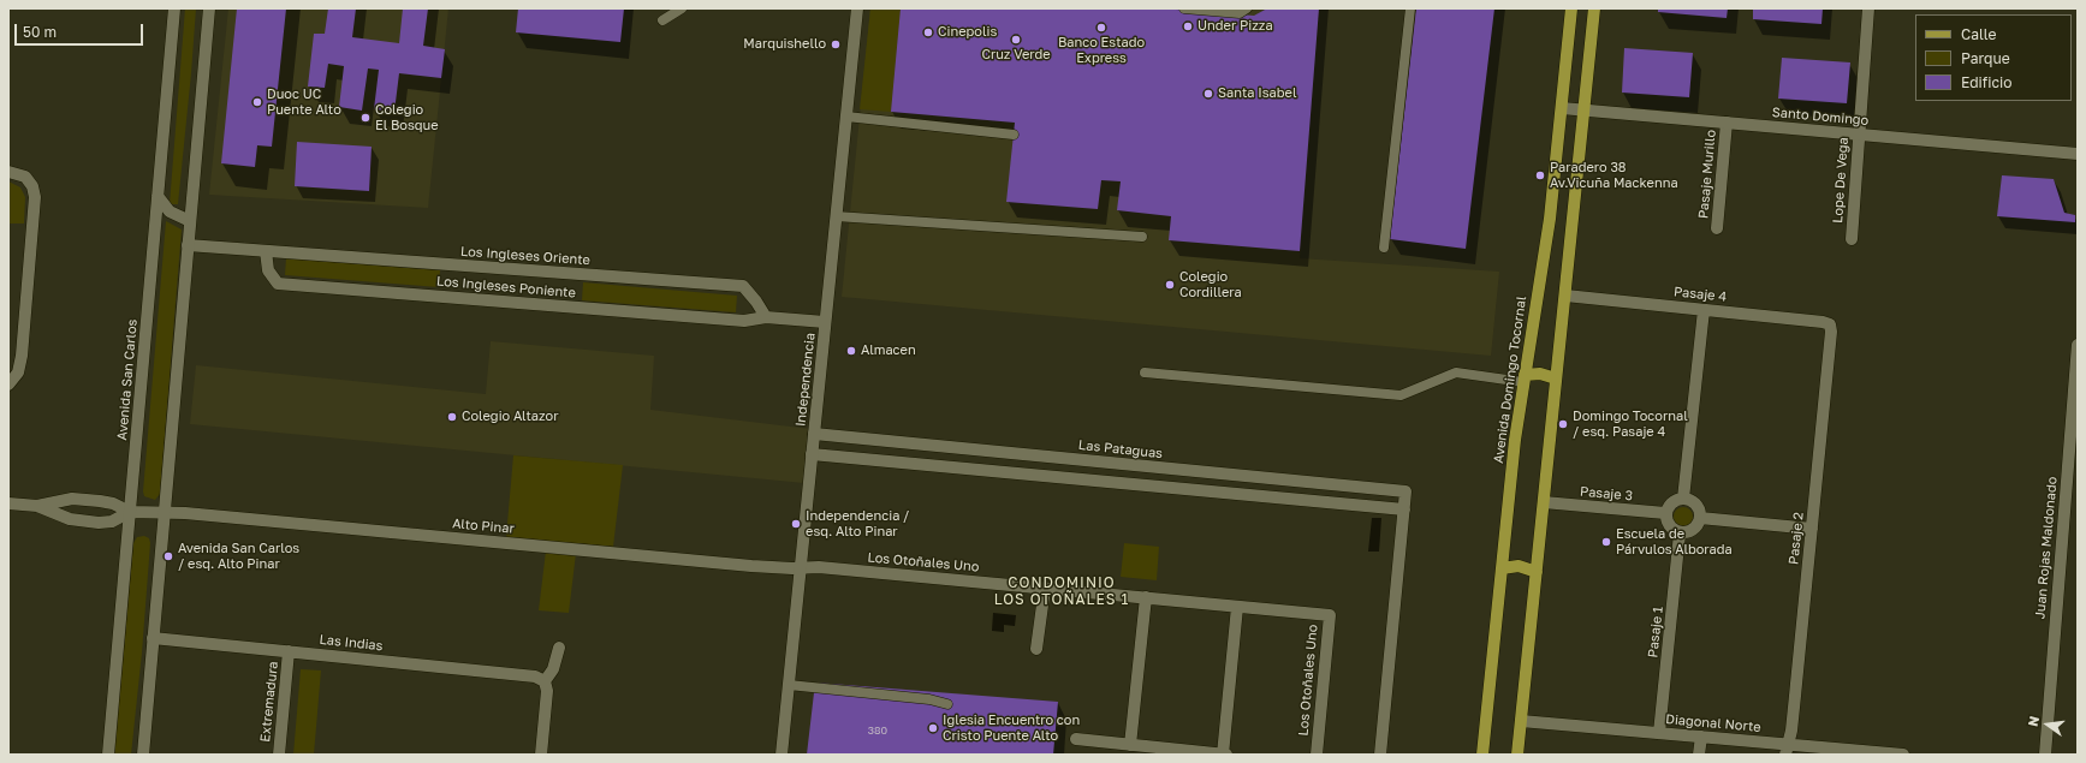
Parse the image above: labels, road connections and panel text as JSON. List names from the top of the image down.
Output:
{
  "streets": {
    "main road": ["Avenida Domingo Tocornal"],
    "street": [
      "Santo Domingo",
      "Pasaje Murillo",
      "Lope De Vega",
      "Los Ingleses Oriente",
      "Los Ingleses Poniente",
      "Pasaje 4",
      "Avenida San Carlos",
      "Independencia",
      "Las Pataguas",
      "Pasaje 3",
      "Alto Pinar",
      "Pasaje 2",
      "Juan Rojas Maldonado",
      "Los Otoñales Uno",
      "Pasaje 1",
      "Las Indias",
      "Extremadura",
      "Diagonal Norte"
    ]
  },
  "crossings": [
    ["Santo Domingo", "Pasaje Murillo"],
    ["Santo Domingo", "Lope De Vega"],
    ["Santo Domingo", "Avenida Domingo Tocornal"],
    ["Los Ingleses Oriente", "Los Ingleses Poniente"],
    ["Pasaje 4", "Pasaje 2"],
    ["Avenida San Carlos", "Alto Pinar"],
    ["Independencia", "Las Pataguas"],
    ["Independencia", "Alto Pinar"],
    ["Independencia", "Los Otoñales Uno"],
    ["Pasaje 3", "Pasaje 1"],
    ["Alto Pinar", "Los Otoñales Uno"],
    ["Pasaje 2", "Diagonal Norte"],
    ["Pasaje 1", "Diagonal Norte"],
    ["Las Indias", "Extremadura"]
  ],
  "districts": ["CONDOMINIO LOS OTOÑALES 1"],
  "places": [
    "Under Pizza",
    "Banco Estado Express",
    "Cinepolis",
    "Cruz Verde",
    "Marquishello",
    "Santa Isabel",
    "Duoc UC Puente Alto",
    "Colegio El Bosque",
    "Paradero 38 Av.Vicuña Mackenna",
    "Colegio Cordillera",
    "Almacen",
    "Colegio Altazor",
    "Domingo Tocornal / esq. Pasaje 4",
    "Independencia / esq. Alto Pinar",
    "Escuela de Párvulos Alborada",
    "Avenida San Carlos / esq. Alto Pinar",
    "Iglesia Encuentro con Cristo Puente Alto"
  ],
  "house_numbers": ["380"],
  "legend": ["Calle", "Parque", "Edificio"],
  "scale_bar": "50 m",
  "north": "left"
}
